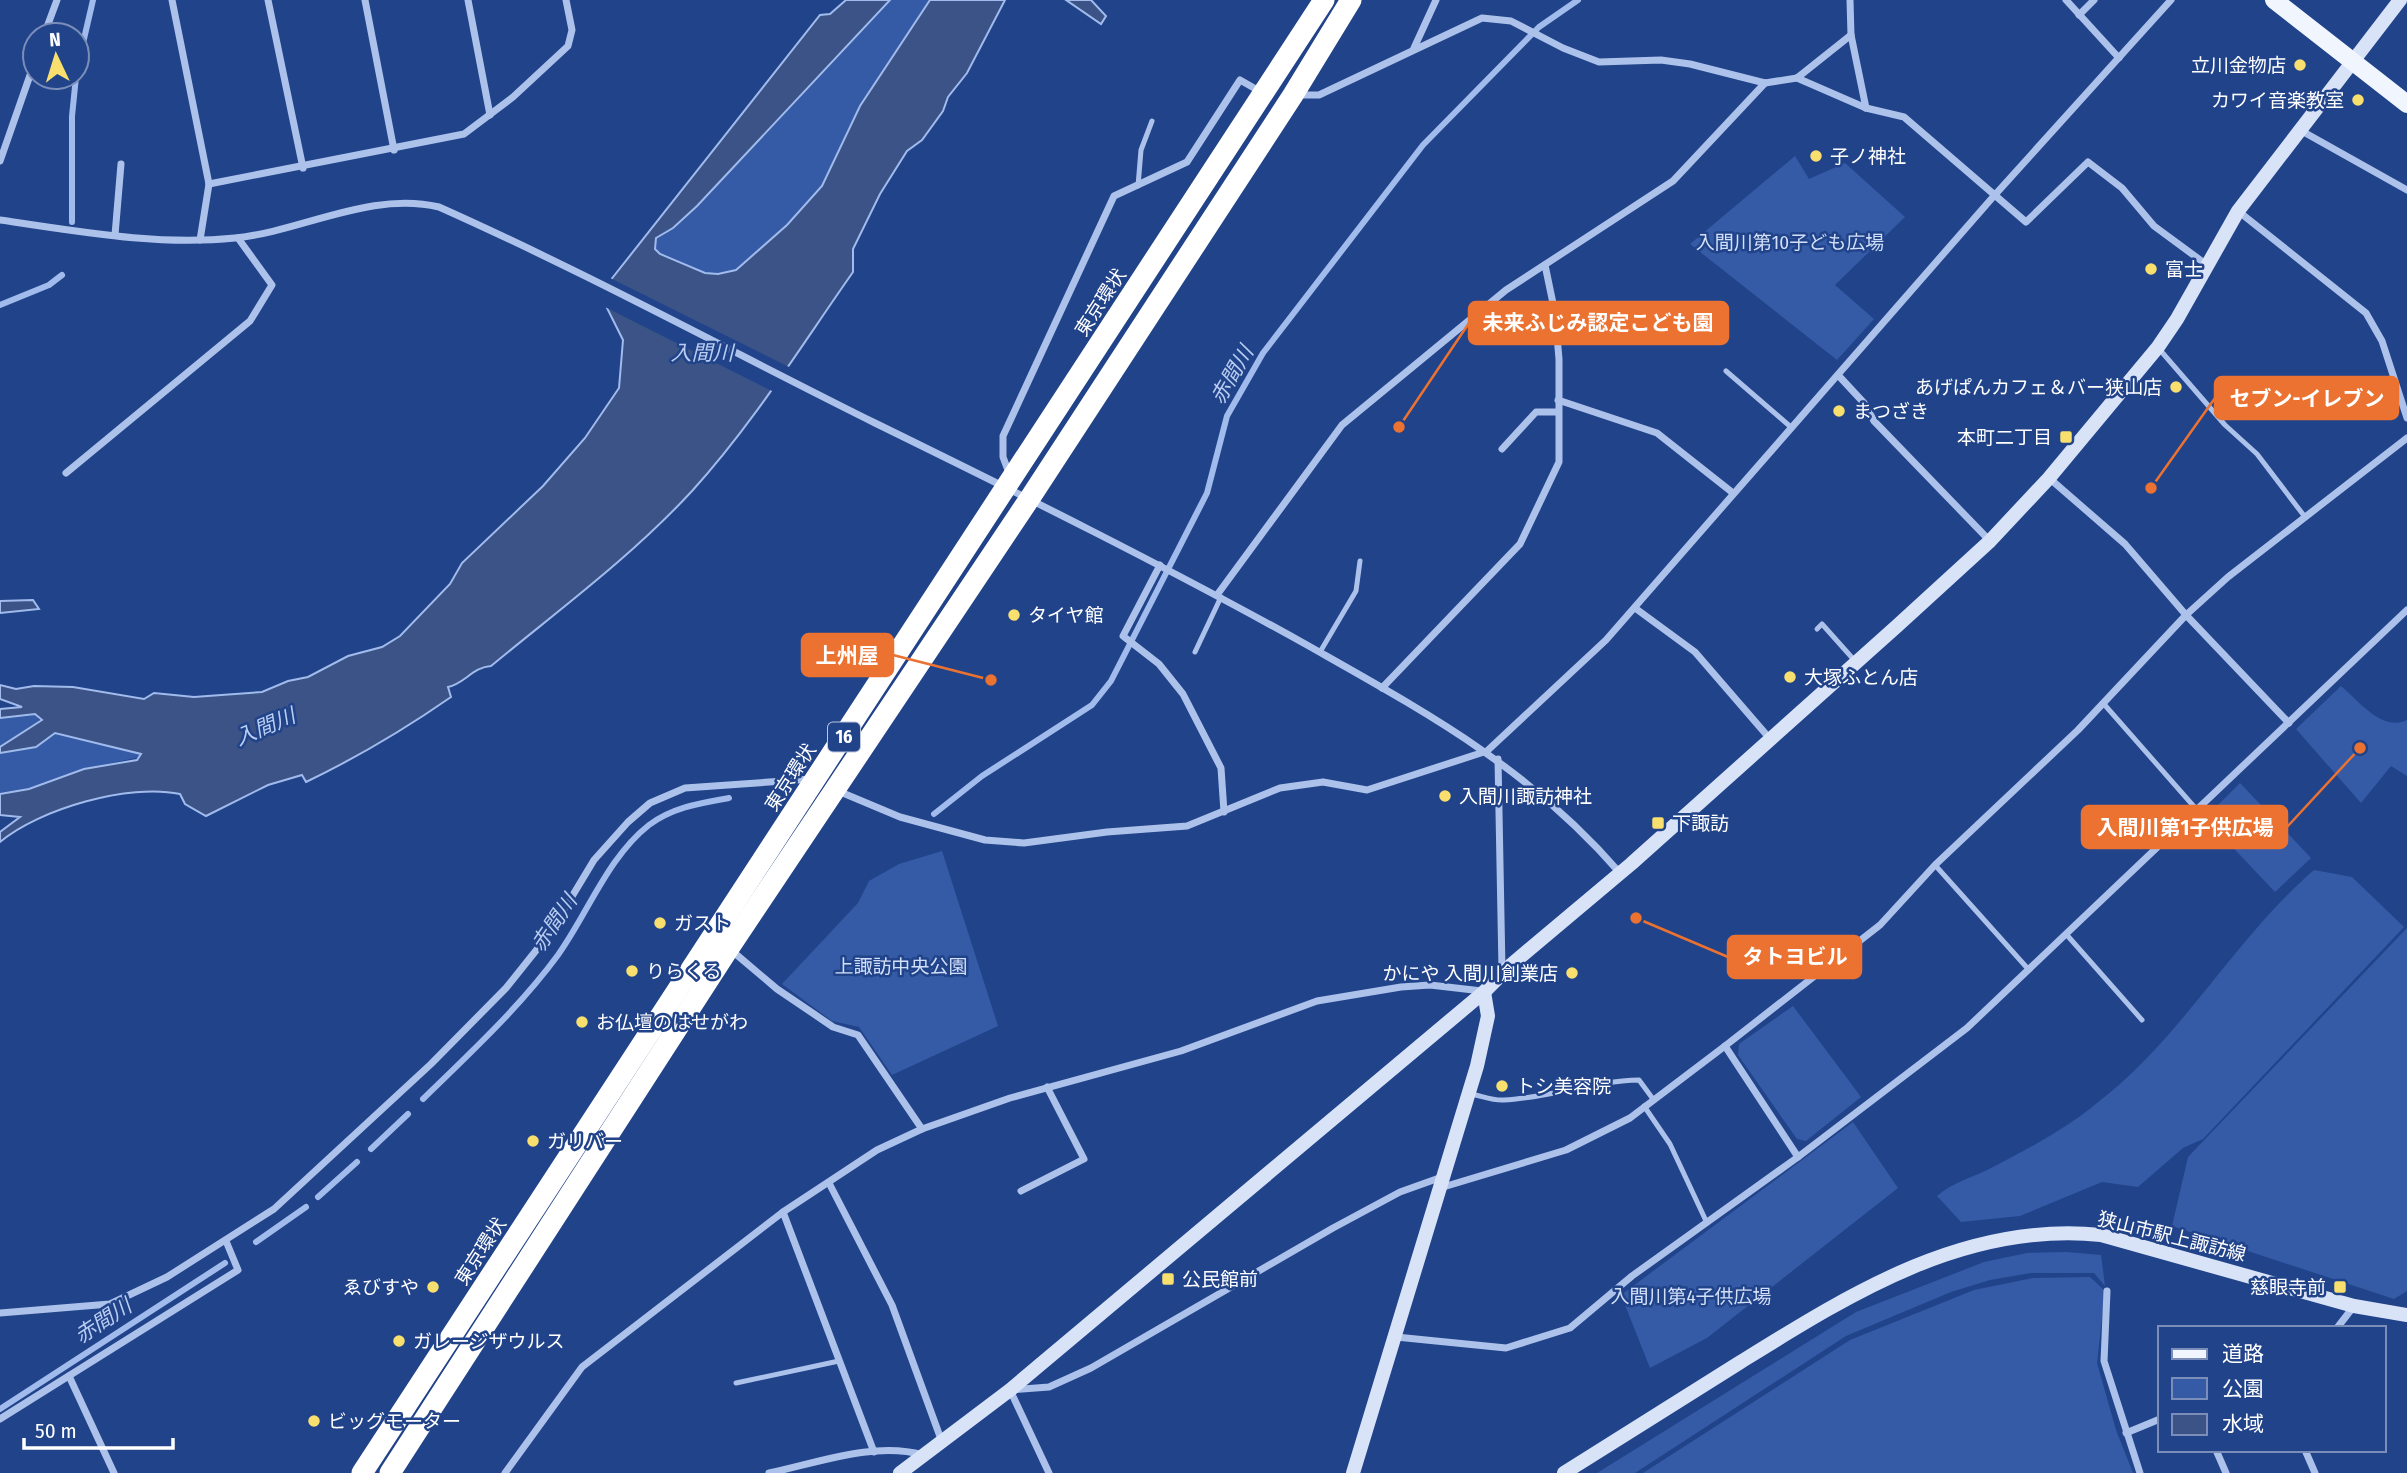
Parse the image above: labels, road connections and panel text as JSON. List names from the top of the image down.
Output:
{
  "streets": {
    "highway": ["東京環状", "16"],
    "street": ["狭山市駅上諏訪線"]
  },
  "water": ["入間川", "赤間川"],
  "parks": ["入間川第10子ども広場", "上諏訪中央公園", "入間川第4子供広場"],
  "places": {
    "other": [
      "立川金物店",
      "カワイ音楽教室",
      "子ノ神社",
      "富士",
      "あげぱんカフェ＆バー狭山店",
      "まつざき",
      "未来ふじみ認定こども園",
      "セブン-イレブン",
      "タイヤ館",
      "大塚ふとん店",
      "上州屋",
      "入間川第1子供広場",
      "入間川諏訪神社",
      "タトヨビル",
      "ガスト",
      "りらくる",
      "かにや 入間川創業店",
      "お仏壇のはせがわ",
      "トシ美容院",
      "ガリバー",
      "ゑびすや",
      "ガレージザウルス",
      "ビッグモーター"
    ],
    "transit": [
      "本町二丁目",
      "下諏訪",
      "公民館前",
      "慈眼寺前"
    ]
  },
  "legend": ["道路", "公園", "水域"],
  "scale_bar": "50 m",
  "north": "top"
}
